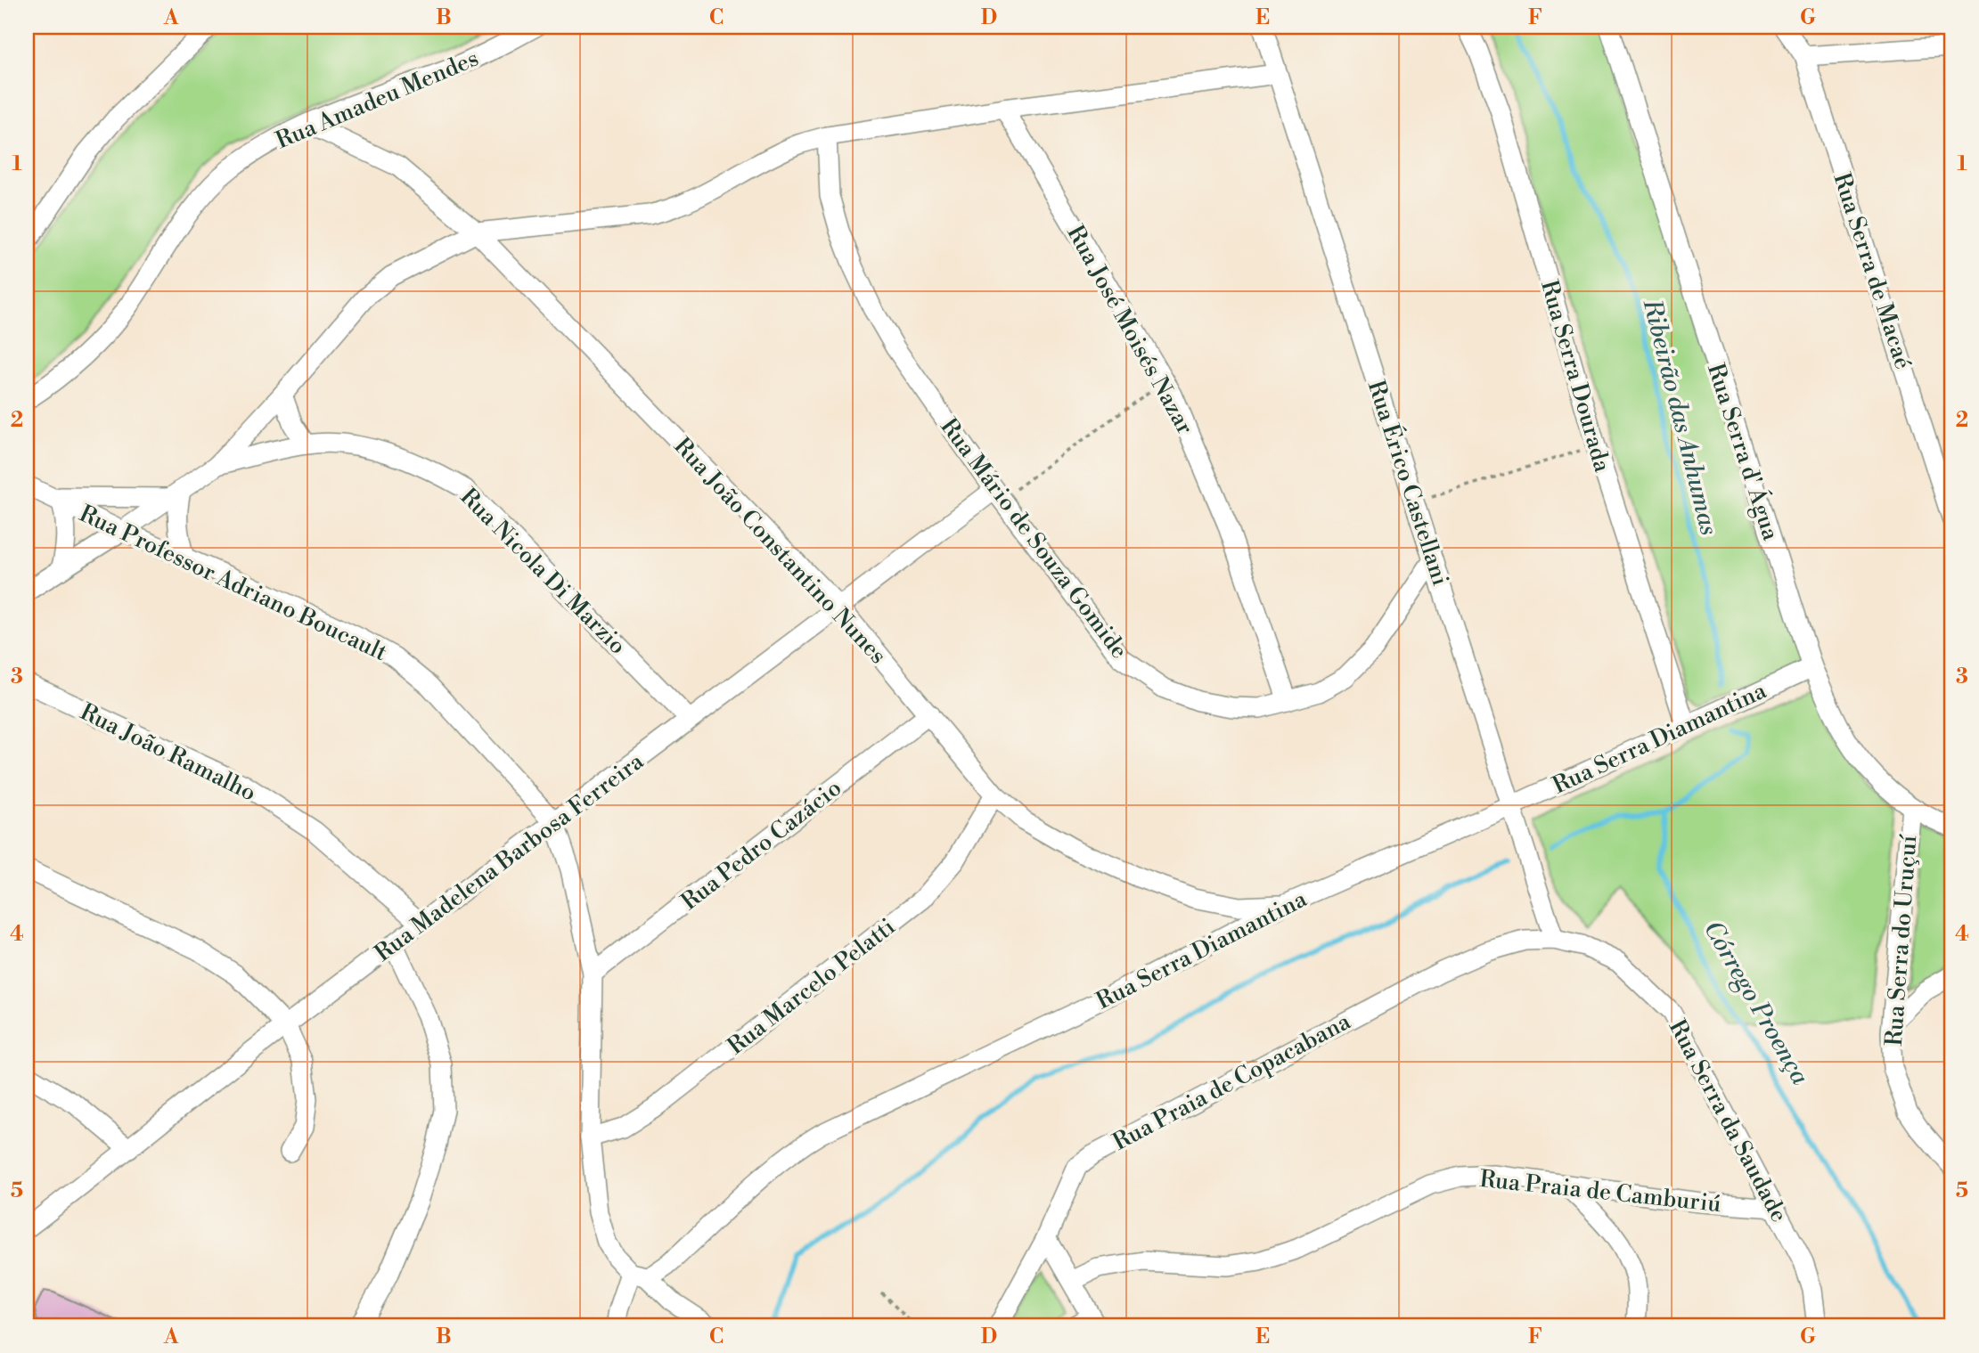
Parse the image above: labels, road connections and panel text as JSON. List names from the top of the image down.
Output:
{
  "streets": {
    "street": [
      "Rua Amadeu Mendes",
      "Rua Serra de Macaé",
      "Rua José Moisés Nazar",
      "Rua Serra Dourada",
      "Rua Serra d' Água",
      "Rua Érico Castellani",
      "Rua Mário de Souza Gomide",
      "Rua João Constantino Nunes",
      "Rua Nicola Di Marzio",
      "Rua Professor Adriano Boucault",
      "Rua Serra Diamantina",
      "Rua João Ramalho",
      "Rua Pedro Cazácio",
      "Rua Madelena Barbosa Ferreira",
      "Rua Serra do Uruçuí",
      "Rua Marcelo Pelatti",
      "Rua Praia de Copacabana",
      "Rua Serra da Saudade",
      "Rua Praia de Camburiú"
    ]
  },
  "crossings": [
    ["Rua Amadeu Mendes", "Rua João Constantino Nunes"],
    ["Rua José Moisés Nazar", "Rua Mário de Souza Gomide"],
    ["Rua Serra Dourada", "Rua Serra Diamantina"],
    ["Rua Serra d' Água", "Rua Serra Diamantina"],
    ["Rua Serra d' Água", "Rua Serra do Uruçuí"],
    ["Rua Érico Castellani", "Rua Mário de Souza Gomide"],
    ["Rua Érico Castellani", "Rua Serra Diamantina"],
    ["Rua Érico Castellani", "Rua Praia de Copacabana"],
    ["Rua Érico Castellani", "Rua Serra da Saudade"],
    ["Rua Mário de Souza Gomide", "Rua Madelena Barbosa Ferreira"],
    ["Rua João Constantino Nunes", "Rua Serra Diamantina"],
    ["Rua João Constantino Nunes", "Rua Pedro Cazácio"],
    ["Rua João Constantino Nunes", "Rua Madelena Barbosa Ferreira"],
    ["Rua João Constantino Nunes", "Rua Marcelo Pelatti"],
    ["Rua Nicola Di Marzio", "Rua Madelena Barbosa Ferreira"],
    ["Rua Professor Adriano Boucault", "Rua Serra Diamantina"],
    ["Rua Professor Adriano Boucault", "Rua Pedro Cazácio"],
    ["Rua Professor Adriano Boucault", "Rua Madelena Barbosa Ferreira"],
    ["Rua Professor Adriano Boucault", "Rua Marcelo Pelatti"],
    ["Rua João Ramalho", "Rua Madelena Barbosa Ferreira"],
    ["Rua Praia de Copacabana", "Rua Serra da Saudade"],
    ["Rua Serra da Saudade", "Rua Praia de Camburiú"]
  ],
  "water": ["Ribeirão das Anhumas", "Córrego Proença"],
  "grid": {
    "columns": [
      "A",
      "B",
      "C",
      "D",
      "E",
      "F",
      "G"
    ],
    "rows": [
      "1",
      "2",
      "3",
      "4",
      "5"
    ]
  }
}
